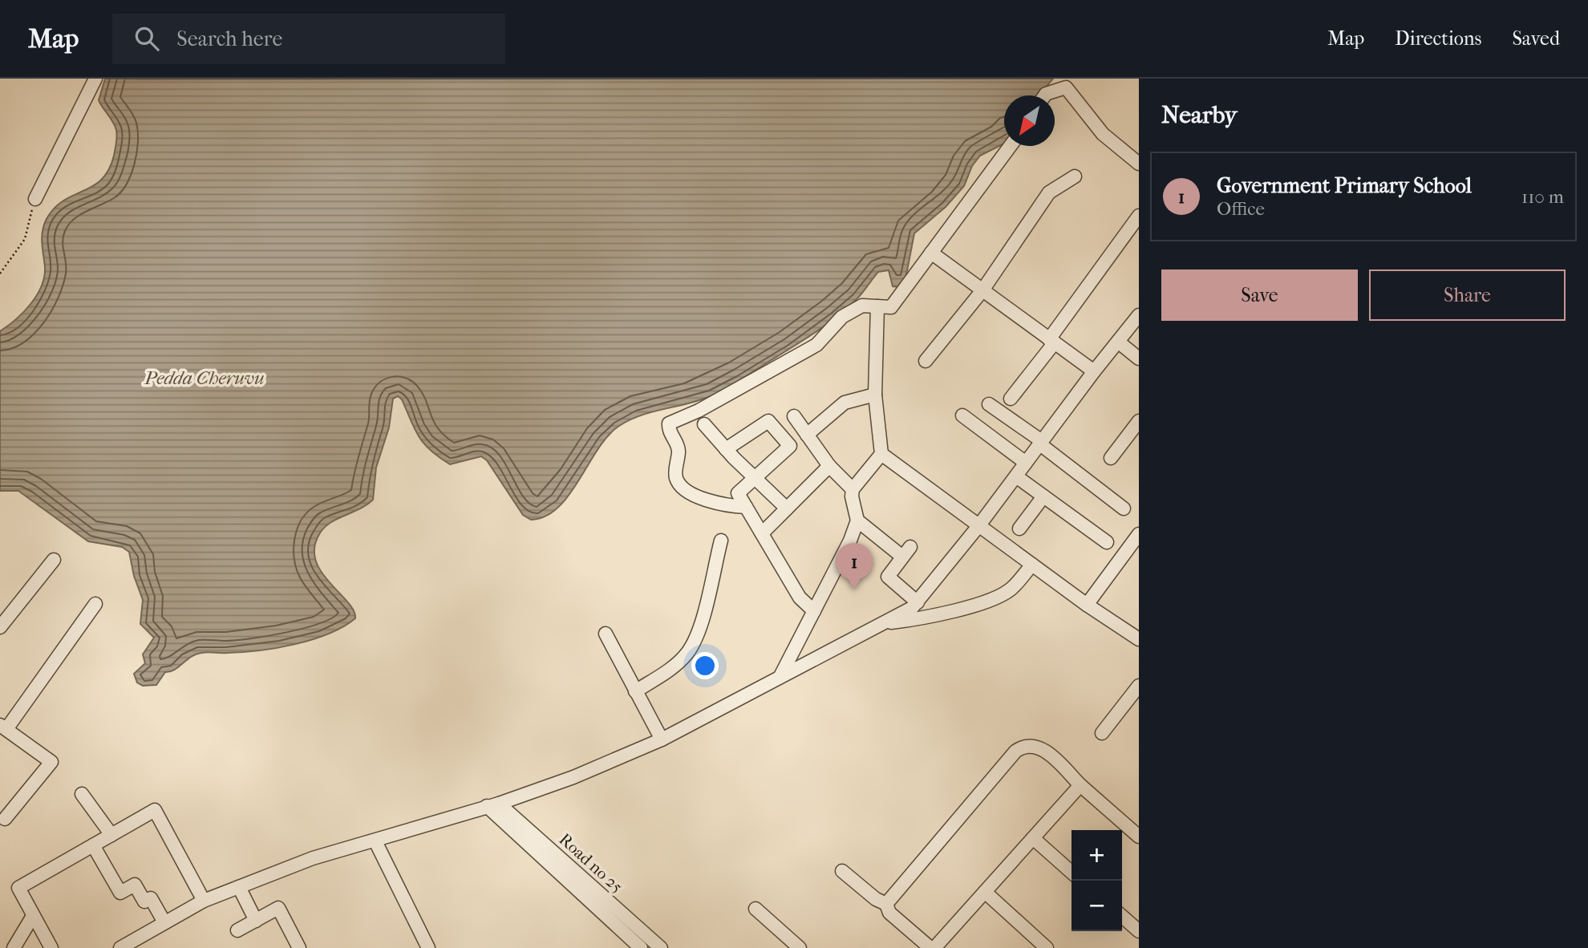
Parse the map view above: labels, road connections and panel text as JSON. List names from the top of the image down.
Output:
{
  "streets": {
    "street": ["Road no 25"]
  },
  "water": ["Pedda Cheruvu"],
  "north": "bottom left",
  "page": {
    "header": "Map",
    "search": "Search here",
    "nav": ["Map", "Directions", "Saved"],
    "heading": "Nearby",
    "list": [
      {
        "mark": "1",
        "name": "Government Primary School",
        "note": "Office",
        "value": "110 m"
      }
    ],
    "buttons": ["Save", "Share"],
    "pins": "1",
    "map_buttons": ["+", "−"]
  }
}
